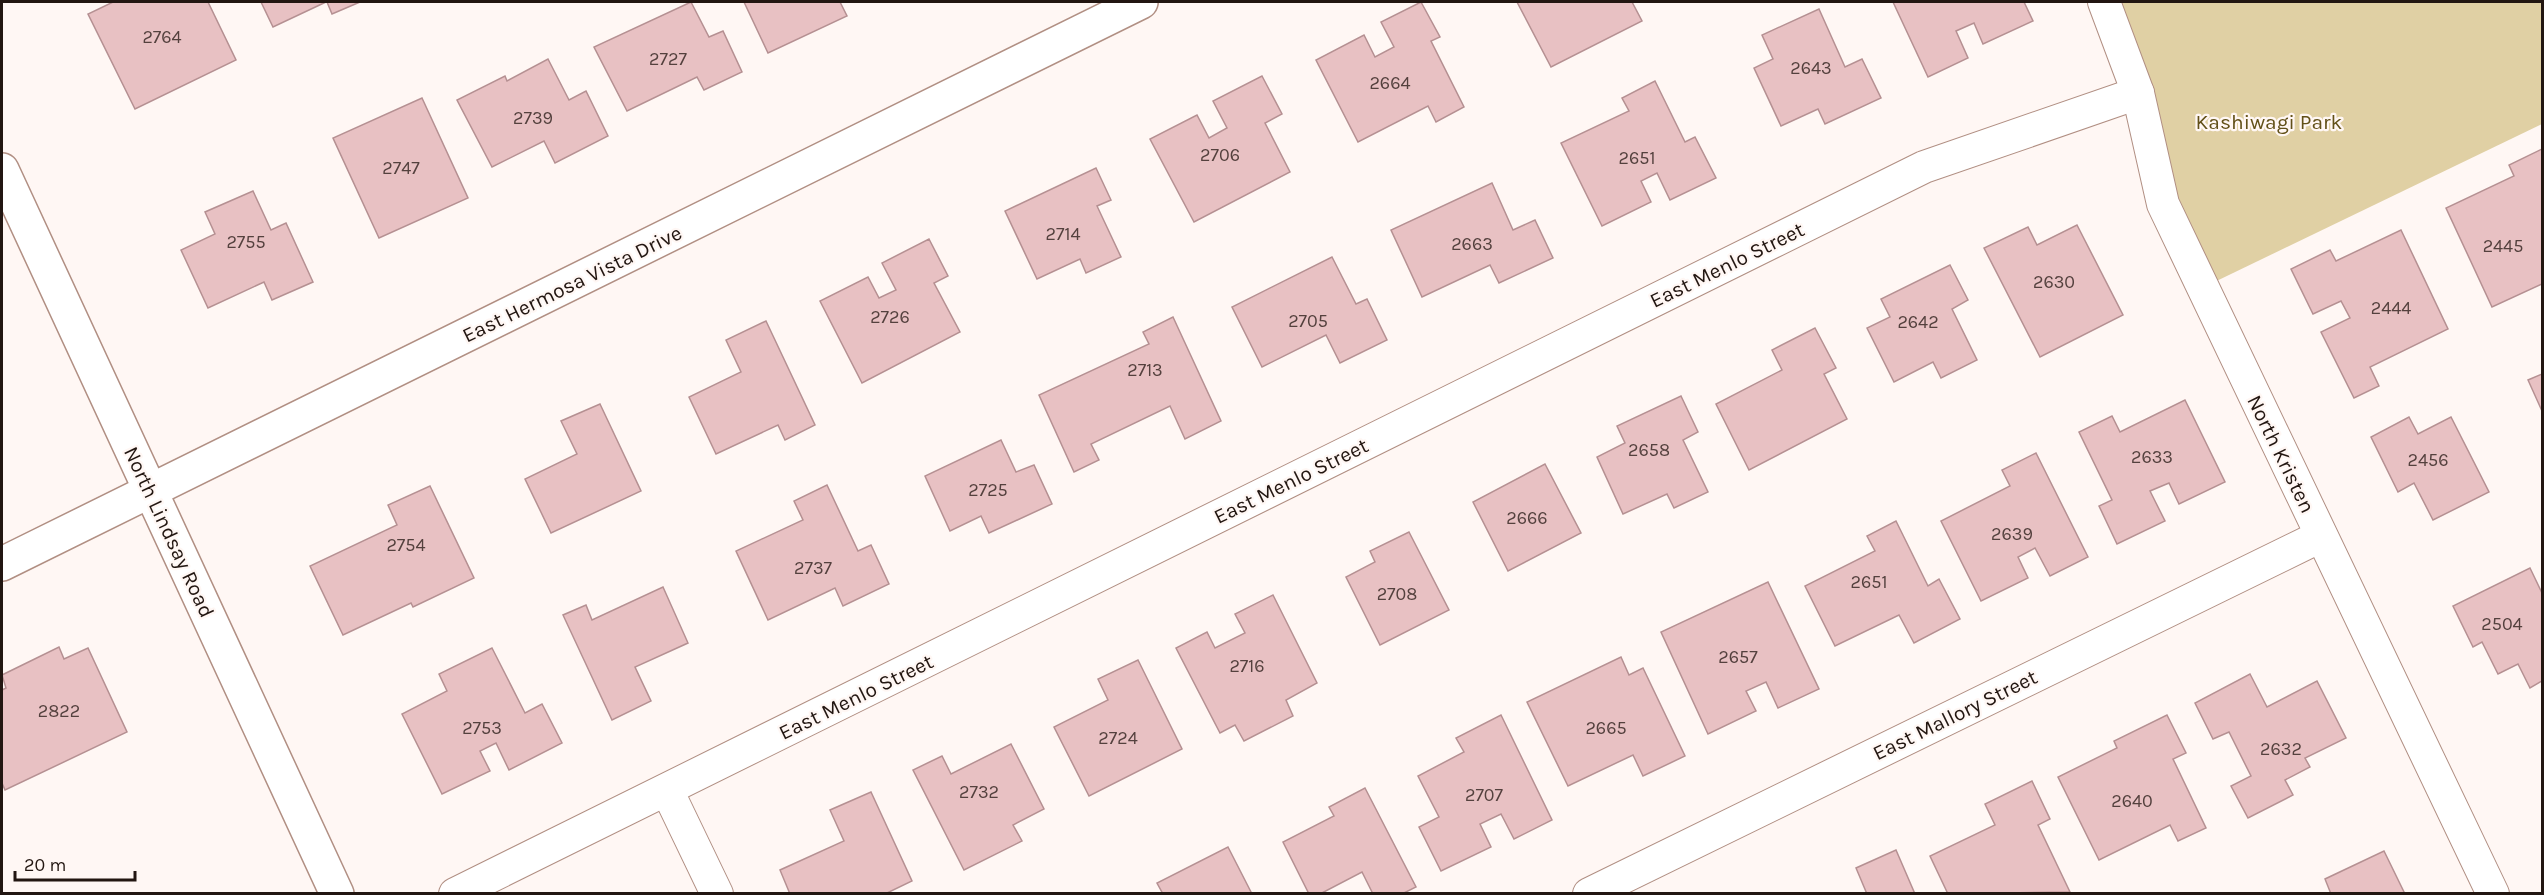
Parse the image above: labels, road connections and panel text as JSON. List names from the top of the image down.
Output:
{
  "streets": {
    "street": [
      "East Menlo Street",
      "East Hermosa Vista Drive",
      "North Kristen",
      "North Lindsay Road",
      "East Mallory Street"
    ]
  },
  "crossings": [
    ["East Menlo Street", "North Kristen"],
    ["East Hermosa Vista Drive", "North Lindsay Road"],
    ["North Kristen", "East Mallory Street"]
  ],
  "parks": ["Kashiwagi Park"],
  "house_numbers": [
    "2764",
    "2727",
    "2643",
    "2664",
    "2739",
    "2706",
    "2651",
    "2747",
    "2714",
    "2755",
    "2663",
    "2445",
    "2630",
    "2444",
    "2726",
    "2705",
    "2642",
    "2713",
    "2658",
    "2633",
    "2456",
    "2725",
    "2666",
    "2639",
    "2754",
    "2737",
    "2651",
    "2708",
    "2504",
    "2657",
    "2716",
    "2822",
    "2753",
    "2665",
    "2724",
    "2632",
    "2732",
    "2707",
    "2640"
  ],
  "scale_bar": "20 m"
}
